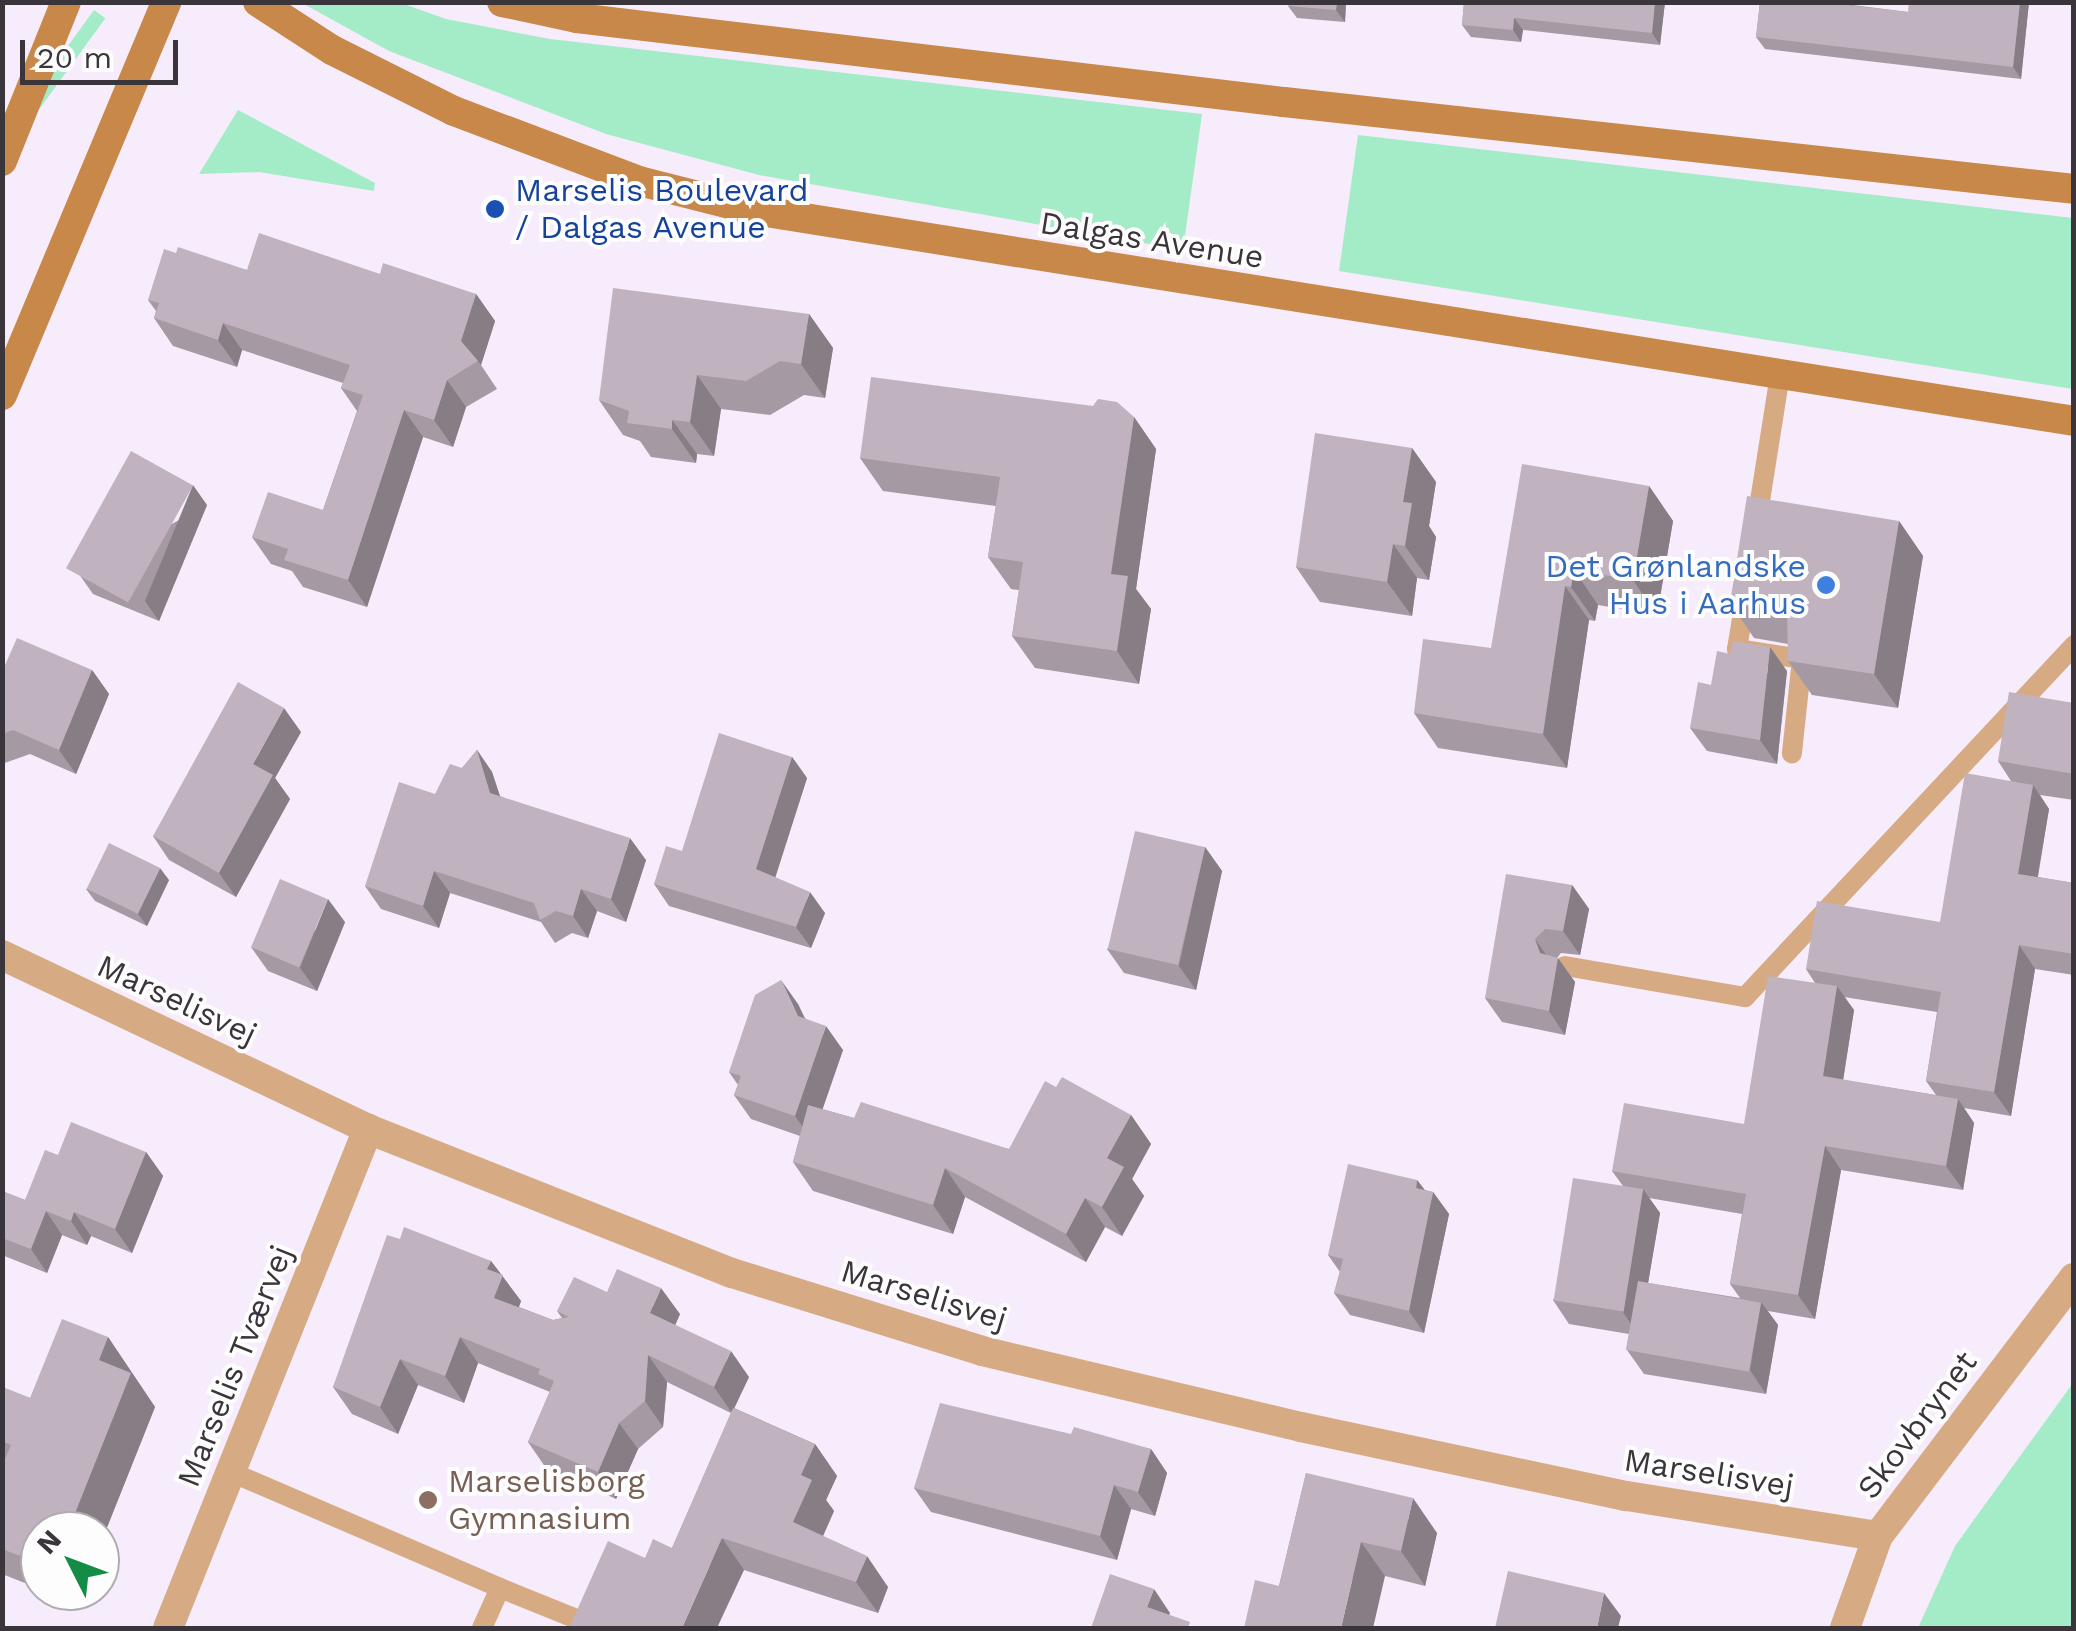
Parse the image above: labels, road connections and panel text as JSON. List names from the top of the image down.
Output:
{
  "streets": {
    "street": [
      "Dalgas Avenue",
      "Marselisvej",
      "Marselis Tværvej",
      "Skovbrynet"
    ]
  },
  "crossings": [
    ["Marselisvej", "Marselis Tværvej"],
    ["Marselisvej", "Skovbrynet"]
  ],
  "places": ["Marselis Boulevard / Dalgas Avenue", "Det Grønlandske Hus i Aarhus", "Marselisborg Gymnasium"],
  "scale_bar": "20 m",
  "north": "top left"
}
